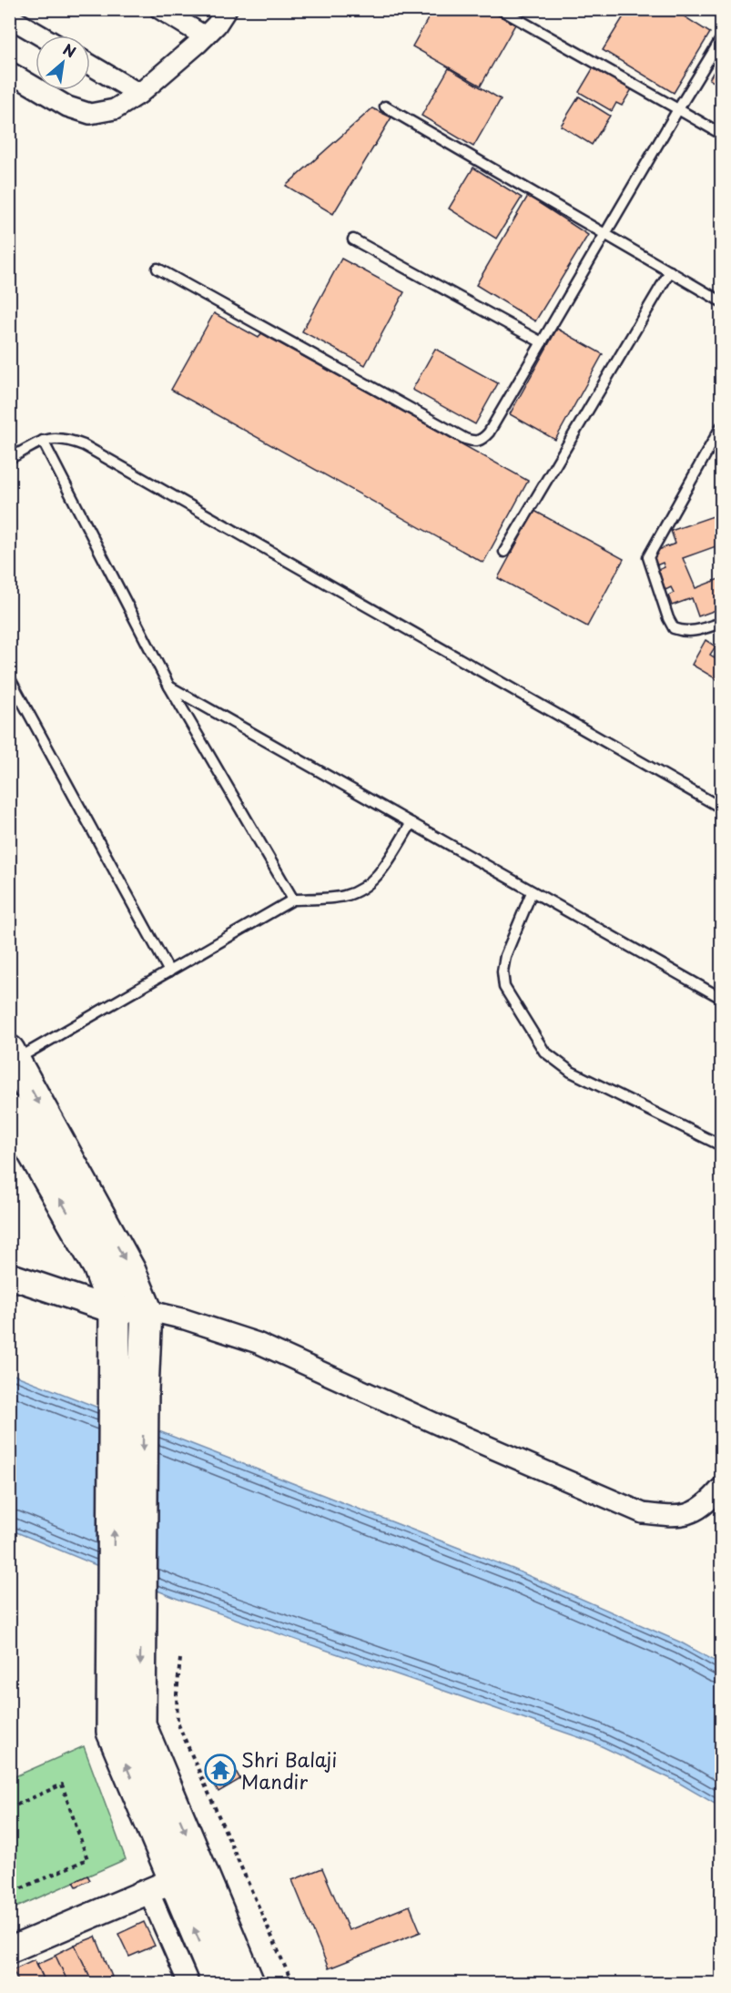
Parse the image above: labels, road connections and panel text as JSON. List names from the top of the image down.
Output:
{
  "places": {
    "temple": ["Shri Balaji Mandir"]
  },
  "north": "top right"
}
